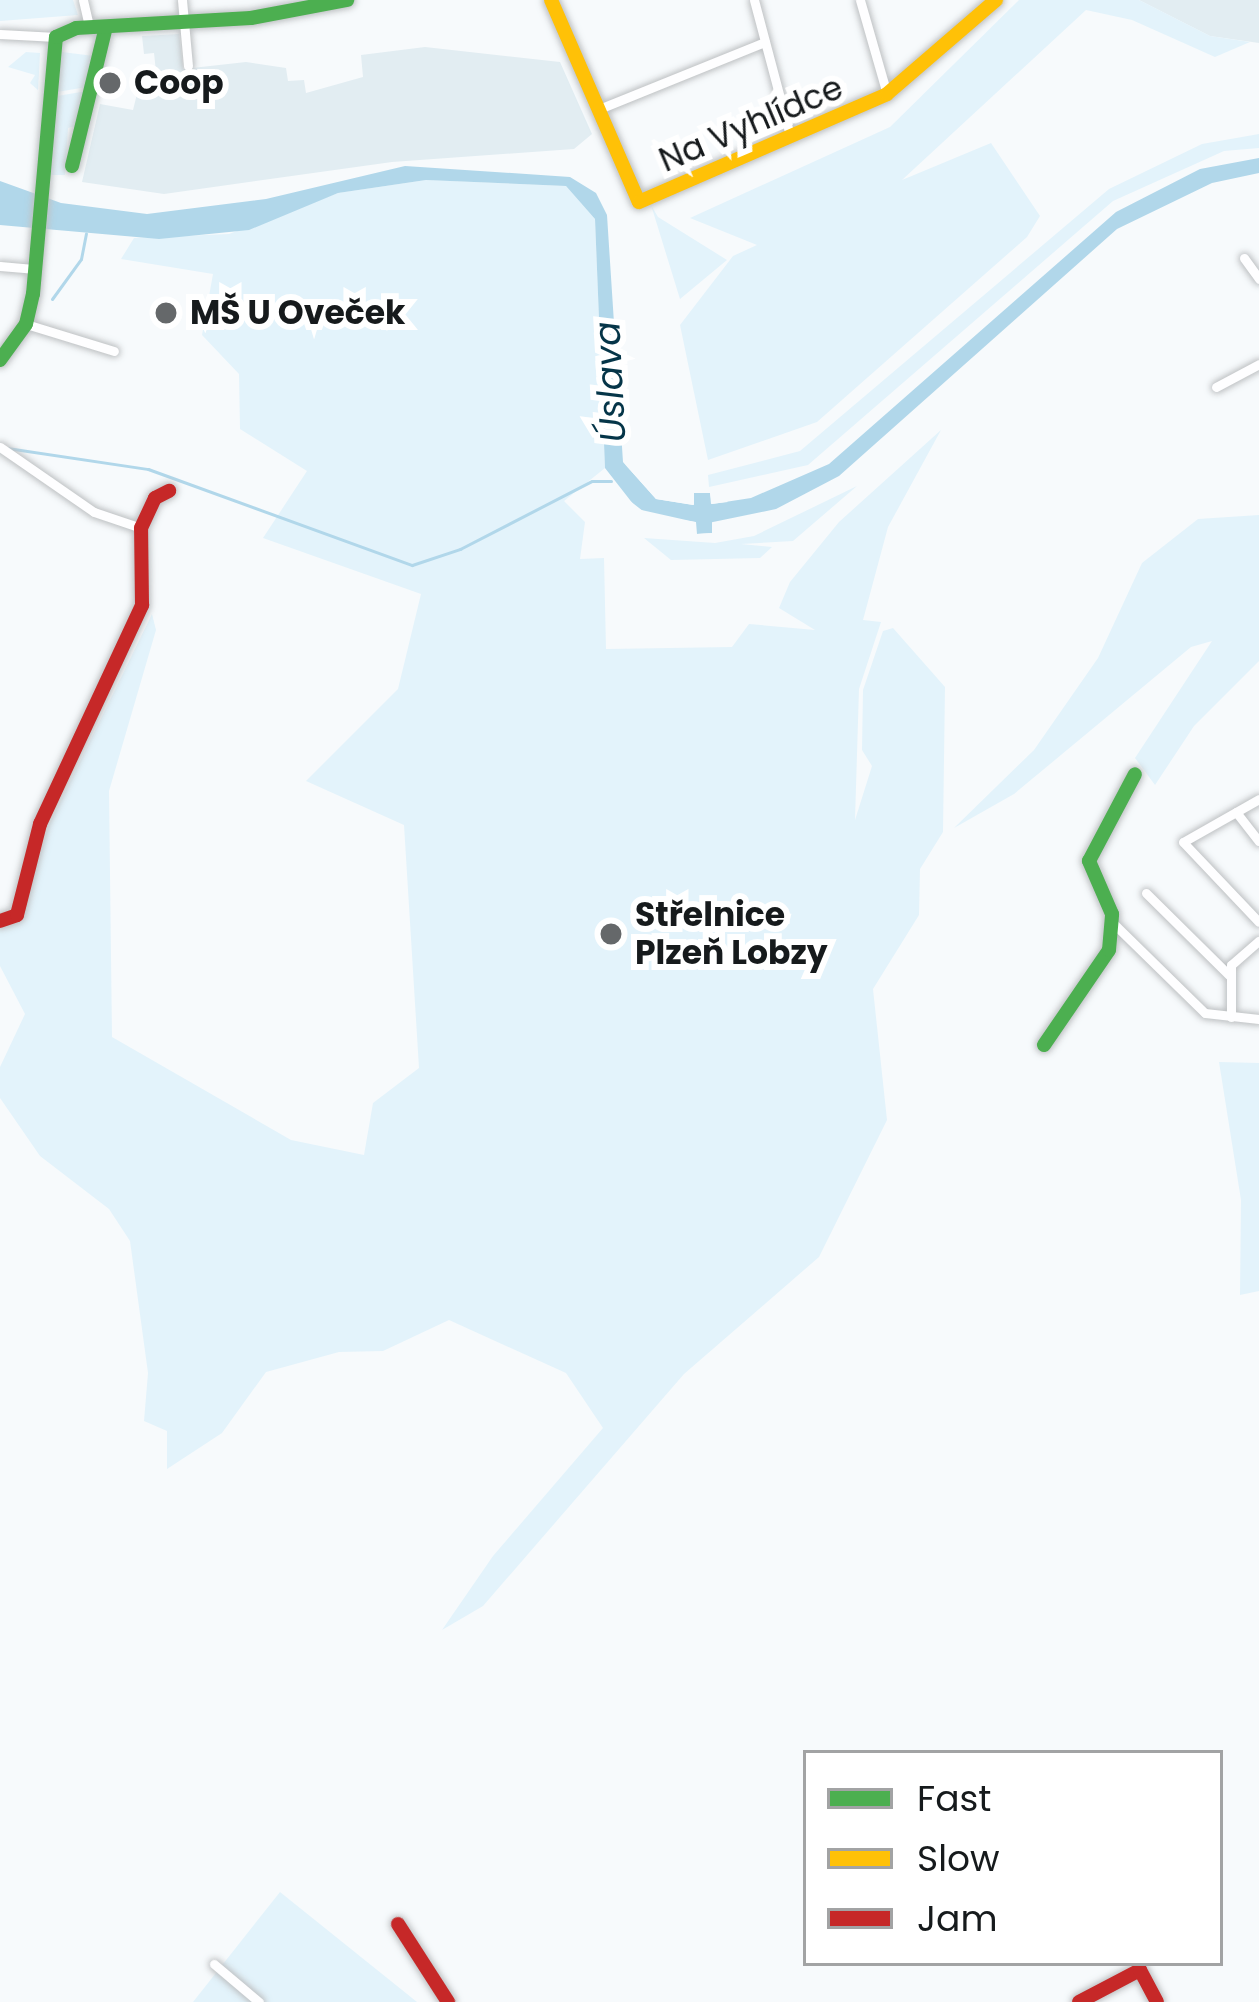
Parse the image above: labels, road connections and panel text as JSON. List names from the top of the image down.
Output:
{
  "streets": {
    "street": ["Na Vyhlídce"]
  },
  "water": ["Úslava"],
  "places": ["Coop", "MŠ U Oveček", "Střelnice Plzeň Lobzy"],
  "legend": ["Fast", "Slow", "Jam"]
}
